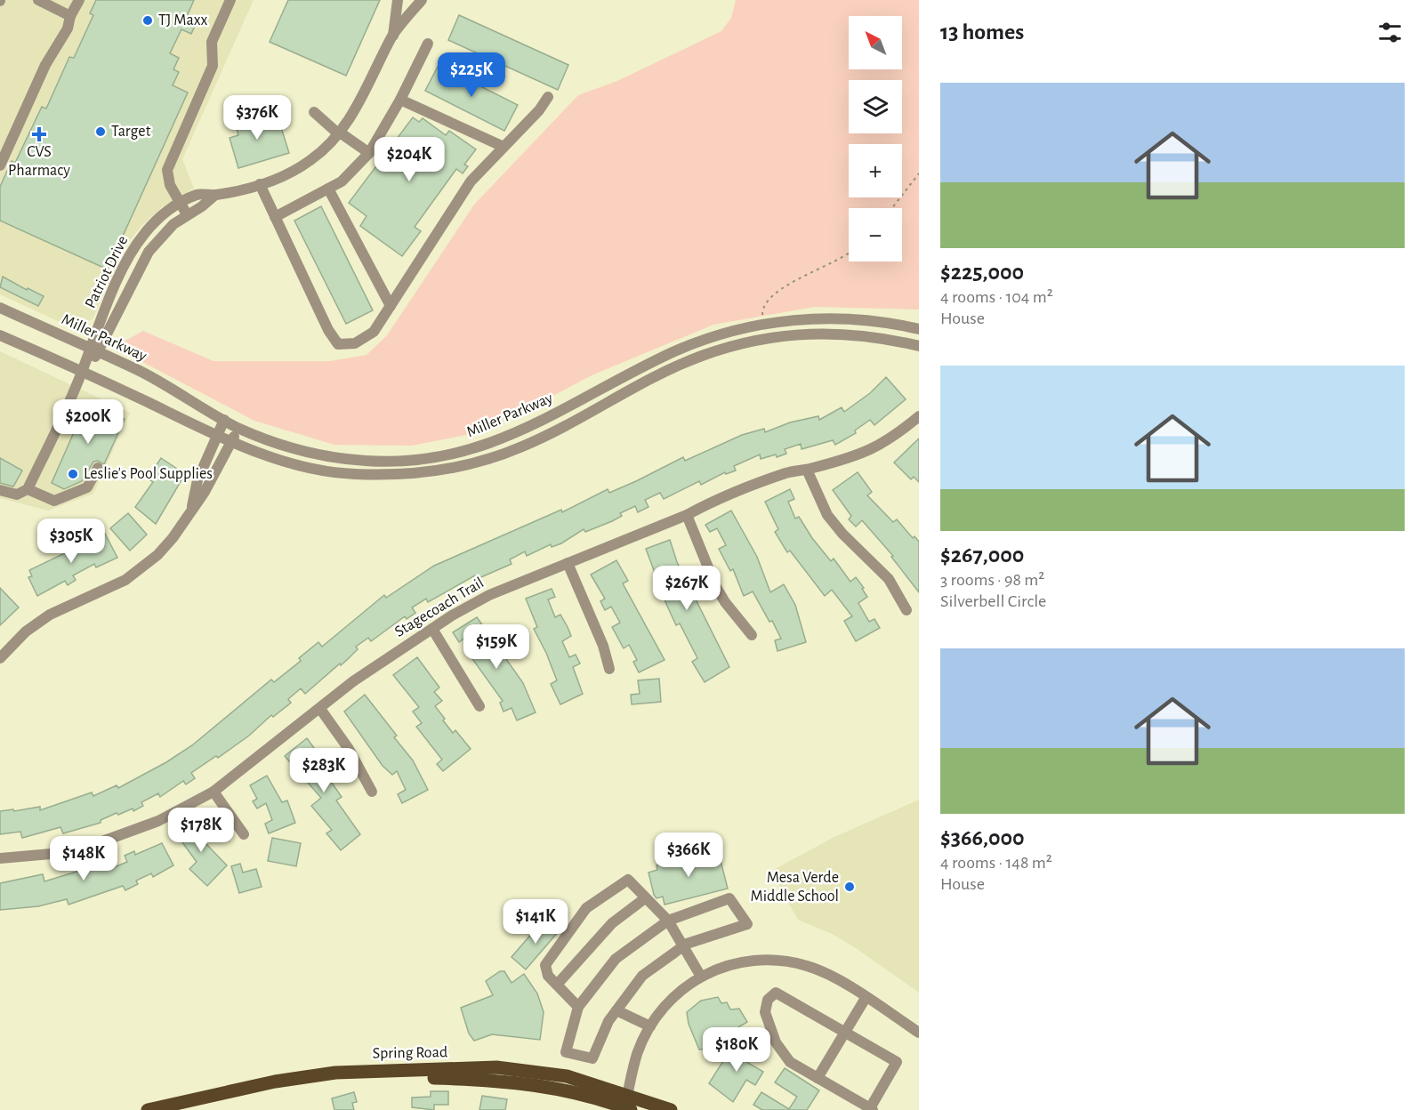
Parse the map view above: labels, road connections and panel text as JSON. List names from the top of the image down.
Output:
{
  "streets": {
    "main road": ["Spring Road"],
    "street": ["Patriot Drive", "Miller Parkway", "Stagecoach Trail"]
  },
  "crossings": [
    ["Patriot Drive", "Miller Parkway"]
  ],
  "places": {
    "other": [
      "TJ Maxx",
      "Target",
      "Leslie's Pool Supplies",
      "Mesa Verde Middle School"
    ],
    "health": ["CVS Pharmacy"]
  },
  "north": "top left",
  "page": {
    "heading": "13 homes",
    "map_buttons": ["+", "−"],
    "price": [
      "$225K",
      "$376K",
      "$204K",
      "$200K",
      "$305K",
      "$267K",
      "$159K",
      "$283K",
      "$178K",
      "$366K",
      "$148K",
      "$141K",
      "$180K"
    ],
    "list": [
      {
        "name": "$225,000",
        "note": "4 rooms · 104 m² · House"
      },
      {
        "name": "$267,000",
        "note": "3 rooms · 98 m² · Silverbell Circle"
      },
      {
        "name": "$366,000",
        "note": "4 rooms · 148 m² · House"
      }
    ]
  }
}
